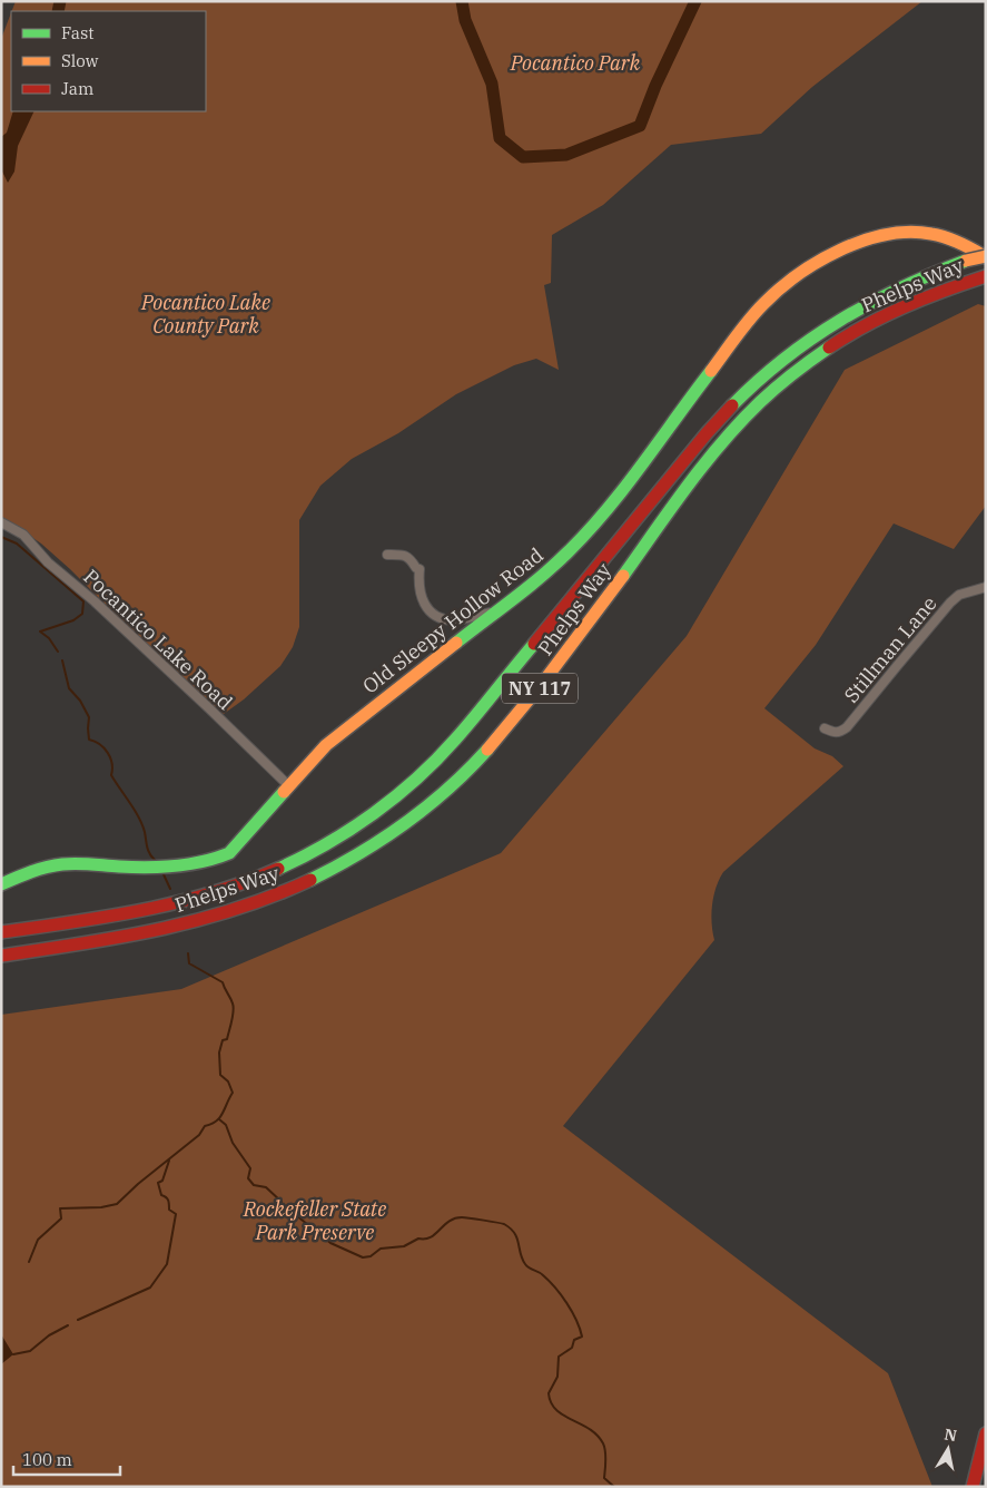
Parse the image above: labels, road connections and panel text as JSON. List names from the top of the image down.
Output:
{
  "streets": {
    "main road": ["Phelps Way", "Old Sleepy Hollow Road", "NY 117"],
    "street": ["Pocantico Lake Road", "Stillman Lane"]
  },
  "crossings": [
    ["Phelps Way", "Old Sleepy Hollow Road"],
    ["Old Sleepy Hollow Road", "Pocantico Lake Road"]
  ],
  "parks": ["Pocantico Park", "Pocantico Lake County Park", "Rockefeller State Park Preserve"],
  "legend": ["Fast", "Slow", "Jam"],
  "scale_bar": "100 m",
  "north": "top"
}
